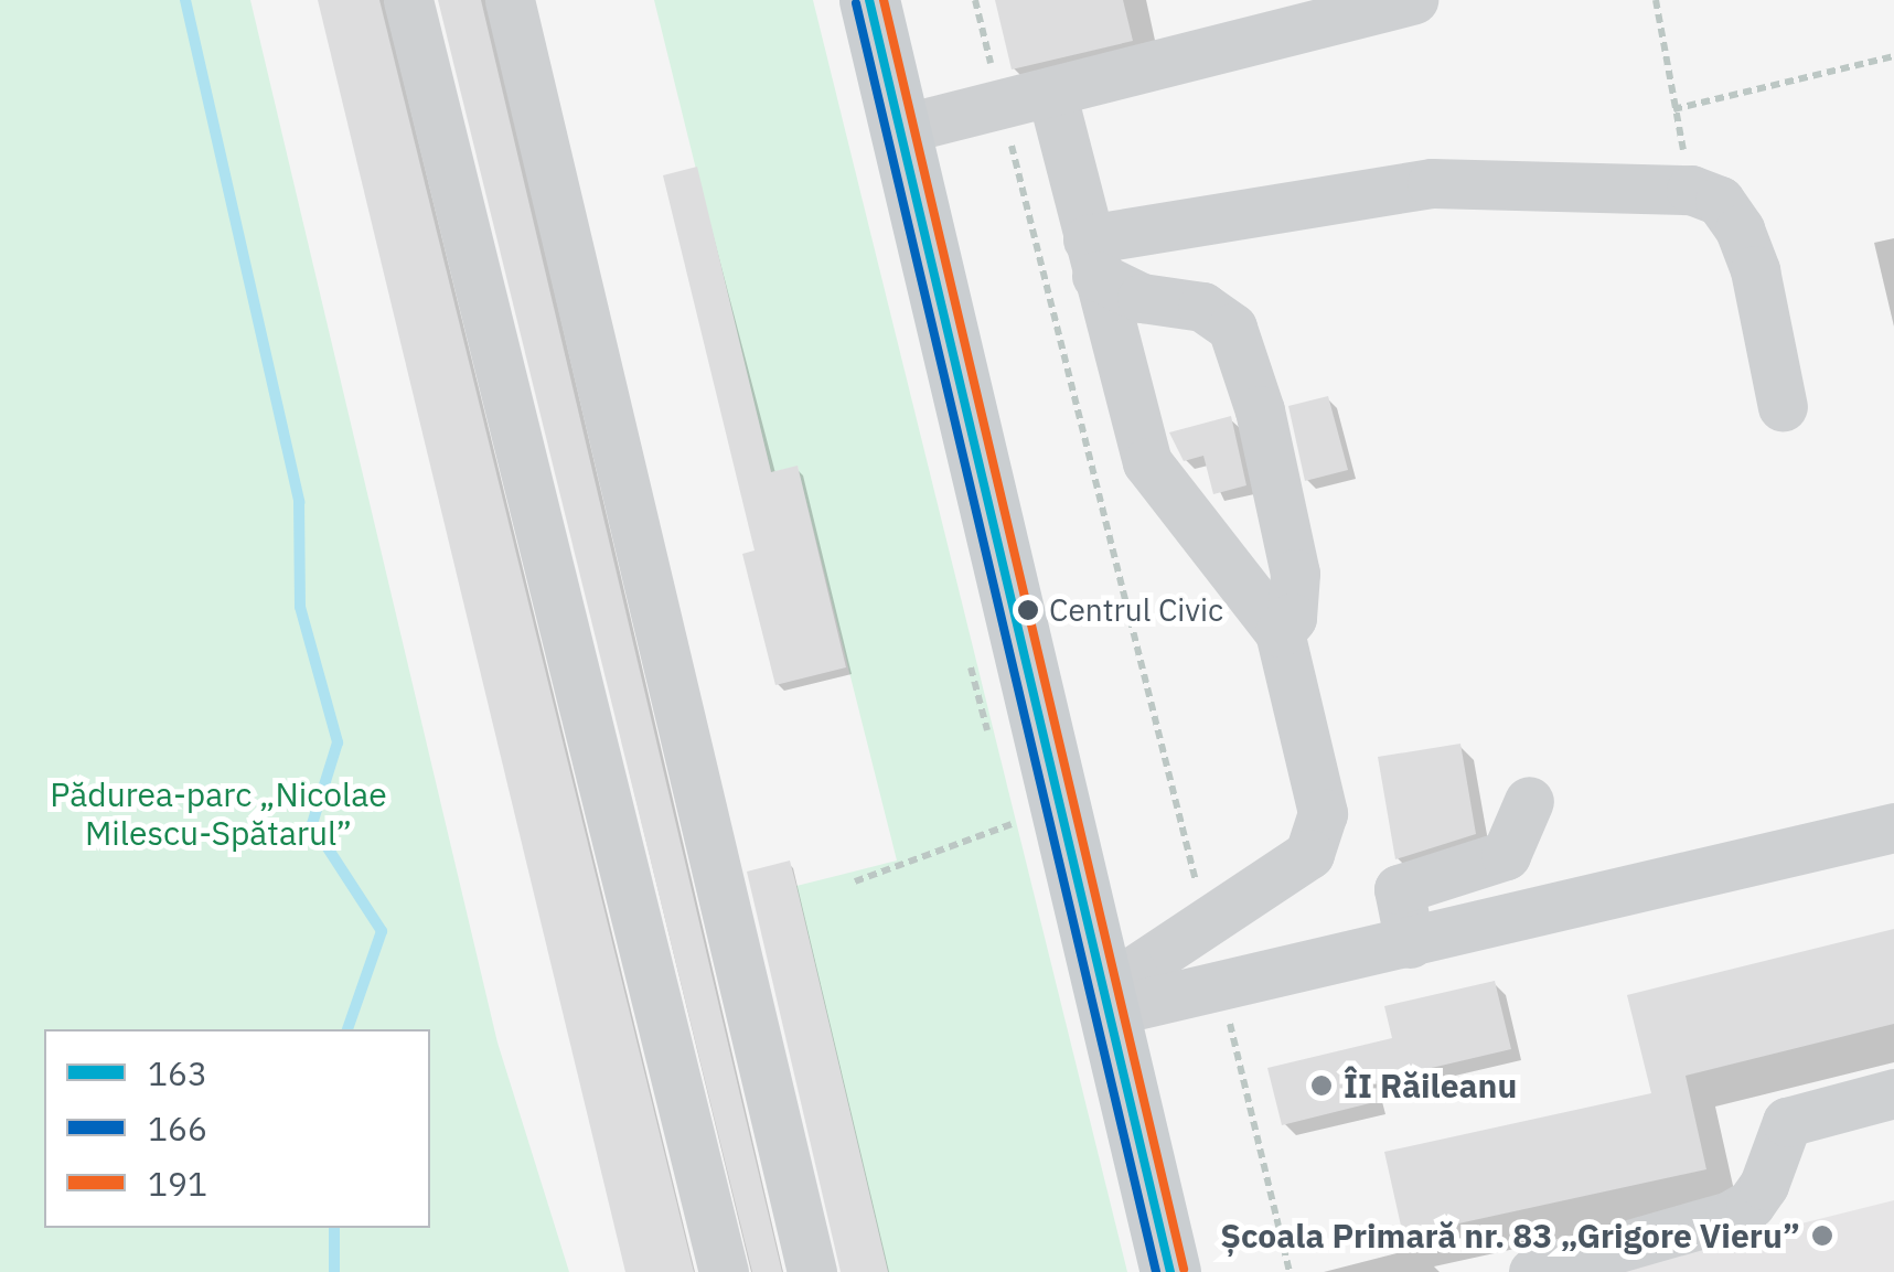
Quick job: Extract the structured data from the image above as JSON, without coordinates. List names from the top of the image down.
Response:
{
  "parks": ["Pădurea-parc „Nicolae Milescu-Spătarul”"],
  "places": ["Centrul Civic", "ÎI Răileanu", "Școala Primară nr. 83 „Grigore Vieru”"],
  "lines": ["transit line 163", "transit line 191", "transit line 166"],
  "legend": ["163", "166", "191"]
}
